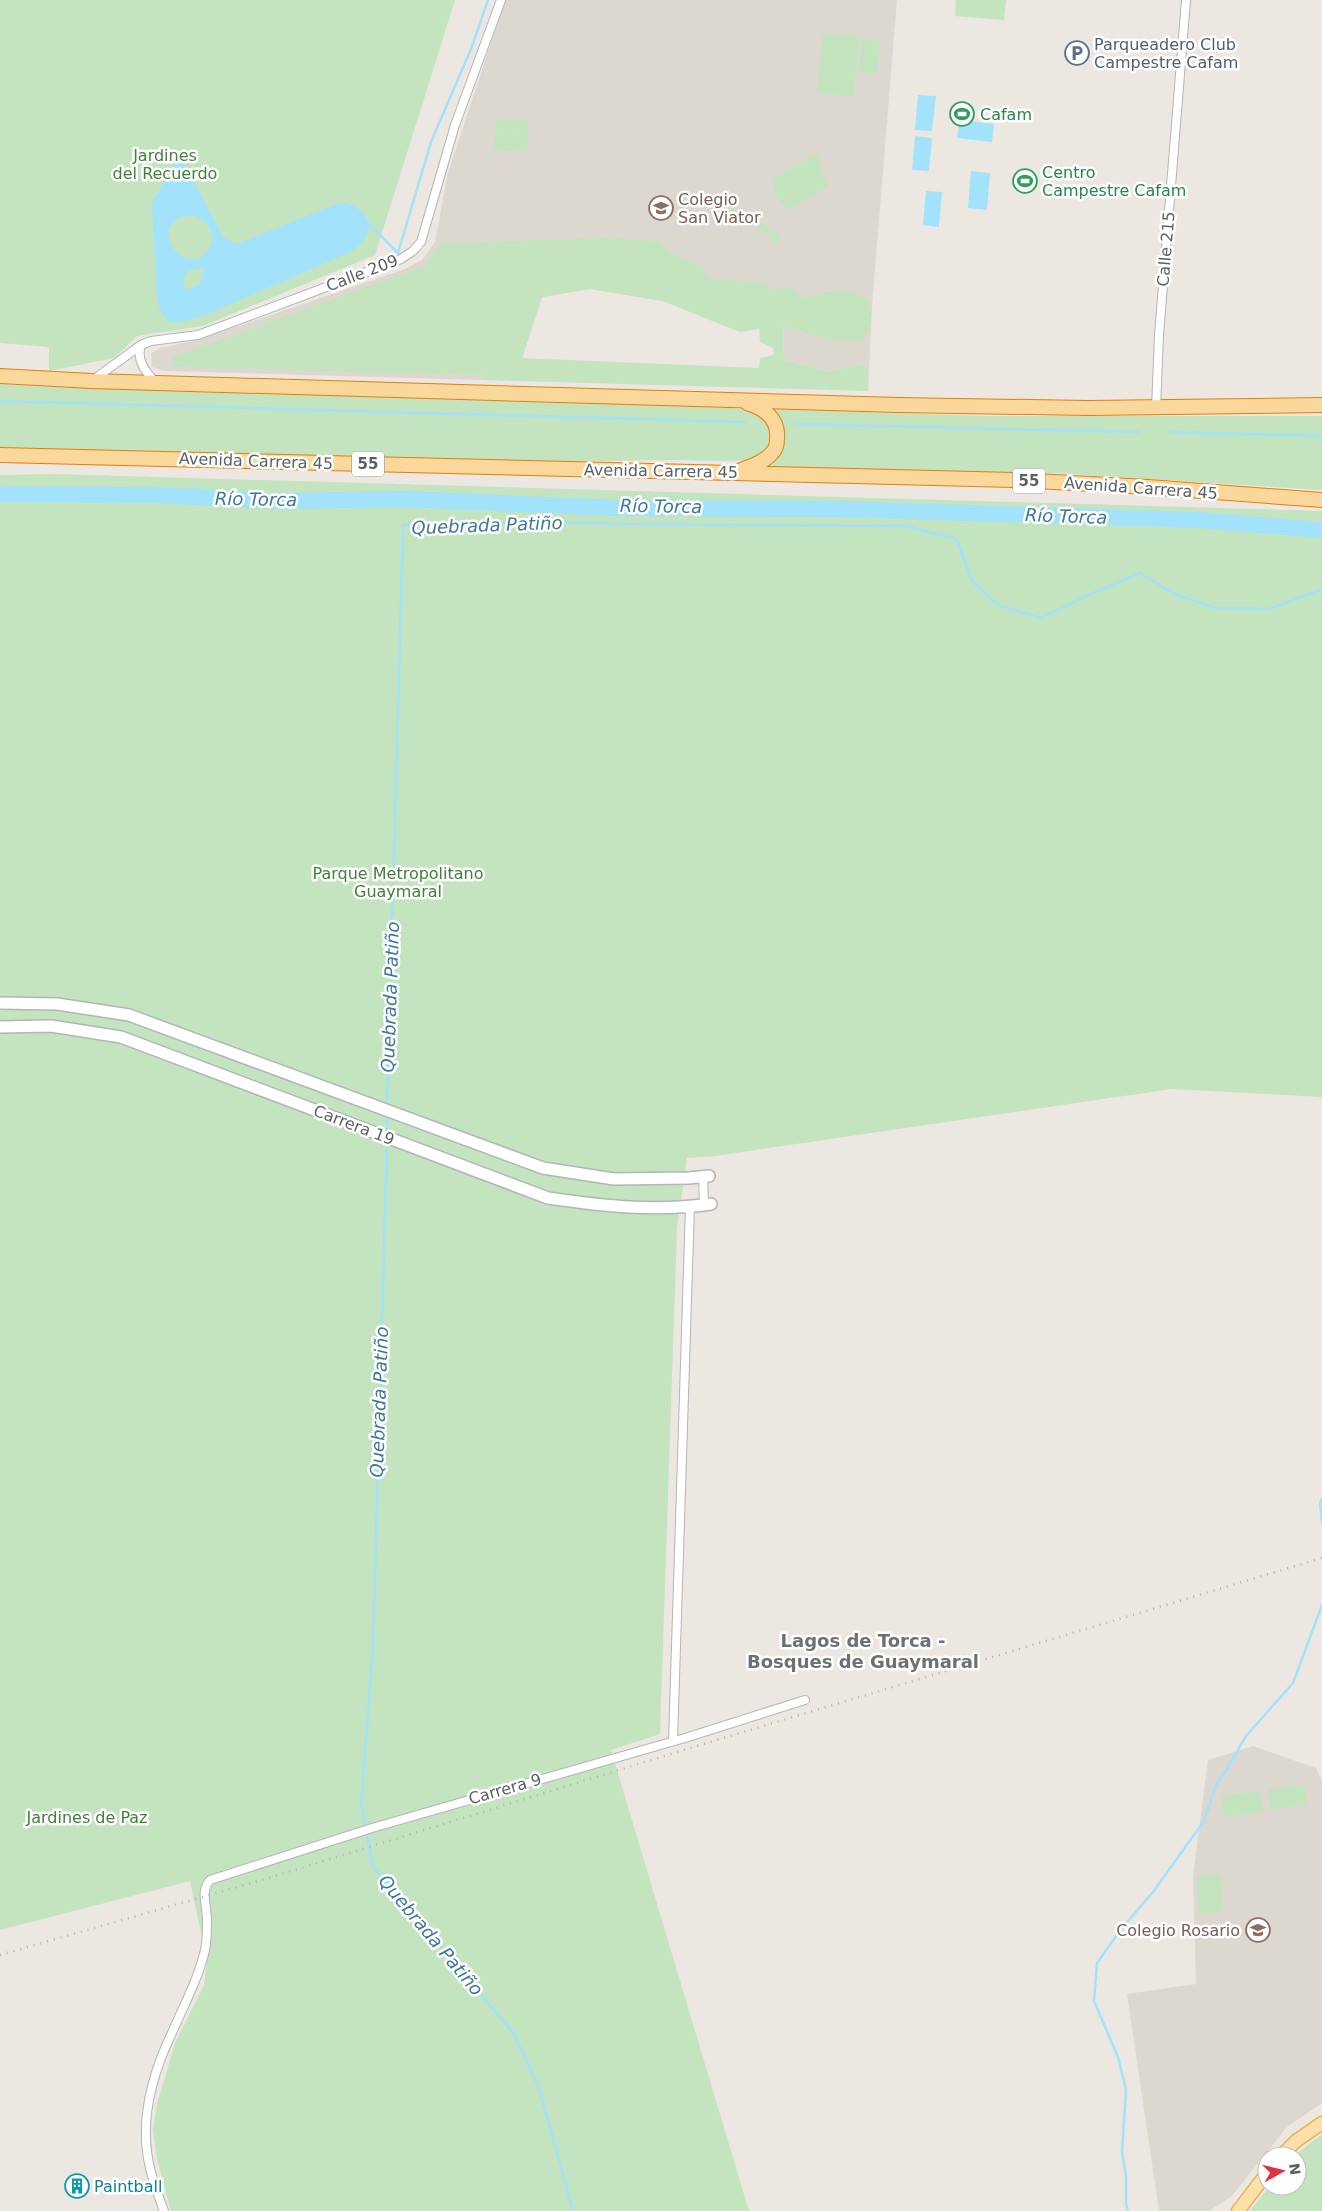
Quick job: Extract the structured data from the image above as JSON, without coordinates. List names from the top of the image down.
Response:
{
  "streets": {
    "highway": ["Avenida Carrera 45", "55"],
    "main road": ["Carrera 19"],
    "street": ["Calle 215", "Calle 209", "Carrera 9"]
  },
  "districts": ["Lagos de Torca - Bosques de Guaymaral"],
  "water": ["Río Torca", "Quebrada Patiño"],
  "parks": ["Jardines del Recuerdo", "Parque Metropolitano Guaymaral", "Jardines de Paz"],
  "places": {
    "parking": ["Parqueadero Club Campestre Cafam"],
    "sports": ["Cafam", "Centro Campestre Cafam"],
    "school or university": ["Colegio San Viator", "Colegio Rosario"],
    "building": ["Paintball"]
  },
  "north": "right"
}
